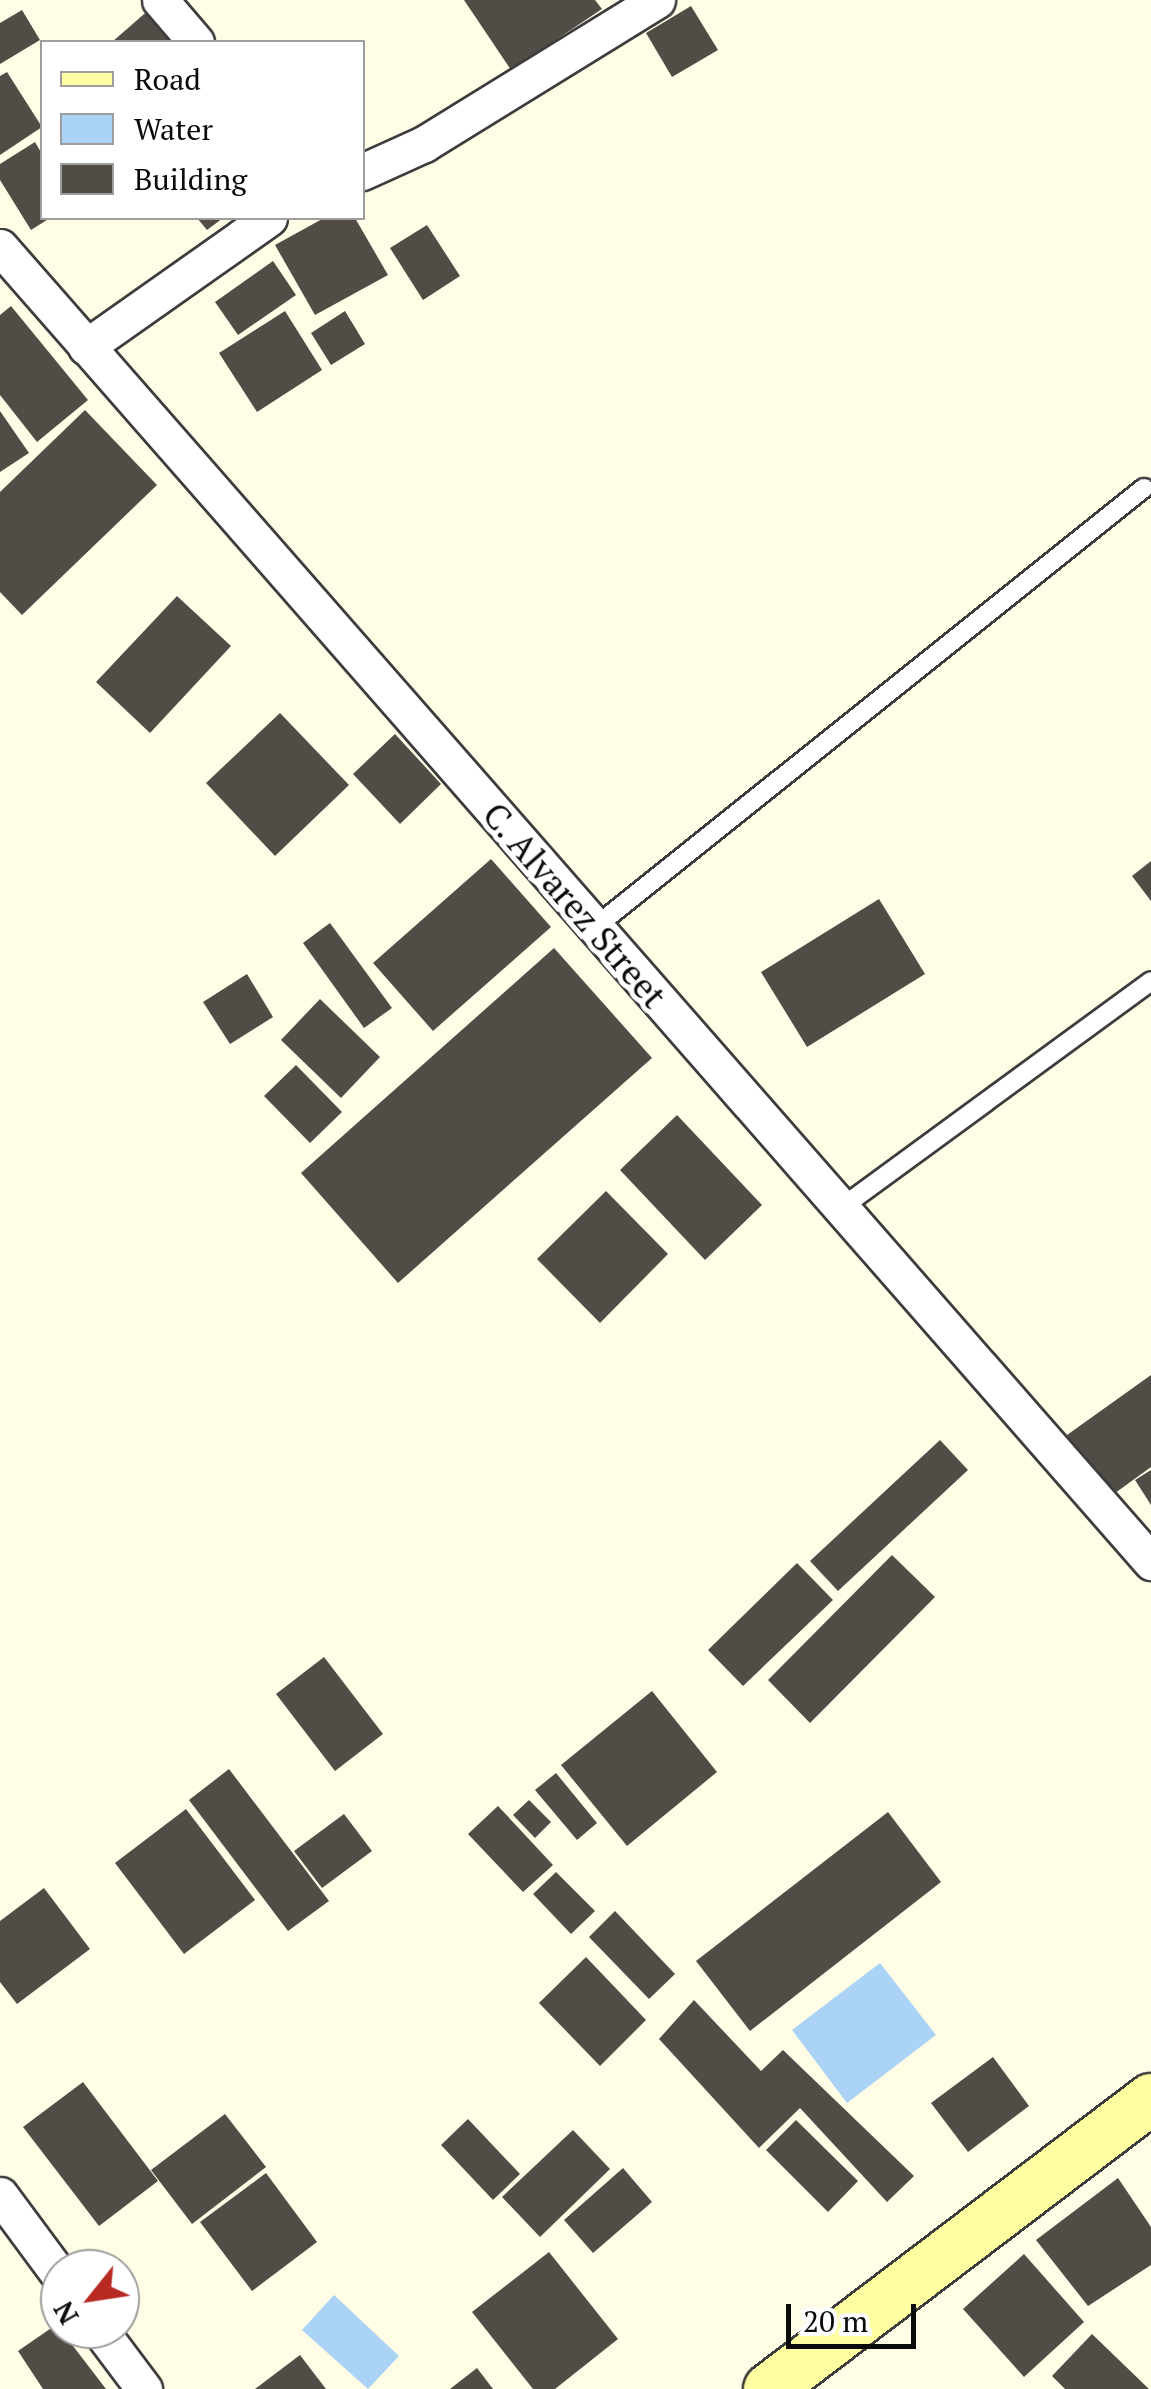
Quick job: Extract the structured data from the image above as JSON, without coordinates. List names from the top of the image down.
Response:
{
  "streets": {
    "street": ["C. Alvarez Street"]
  },
  "legend": ["Road", "Water", "Building"],
  "scale_bar": "20 m",
  "north": "bottom left"
}
